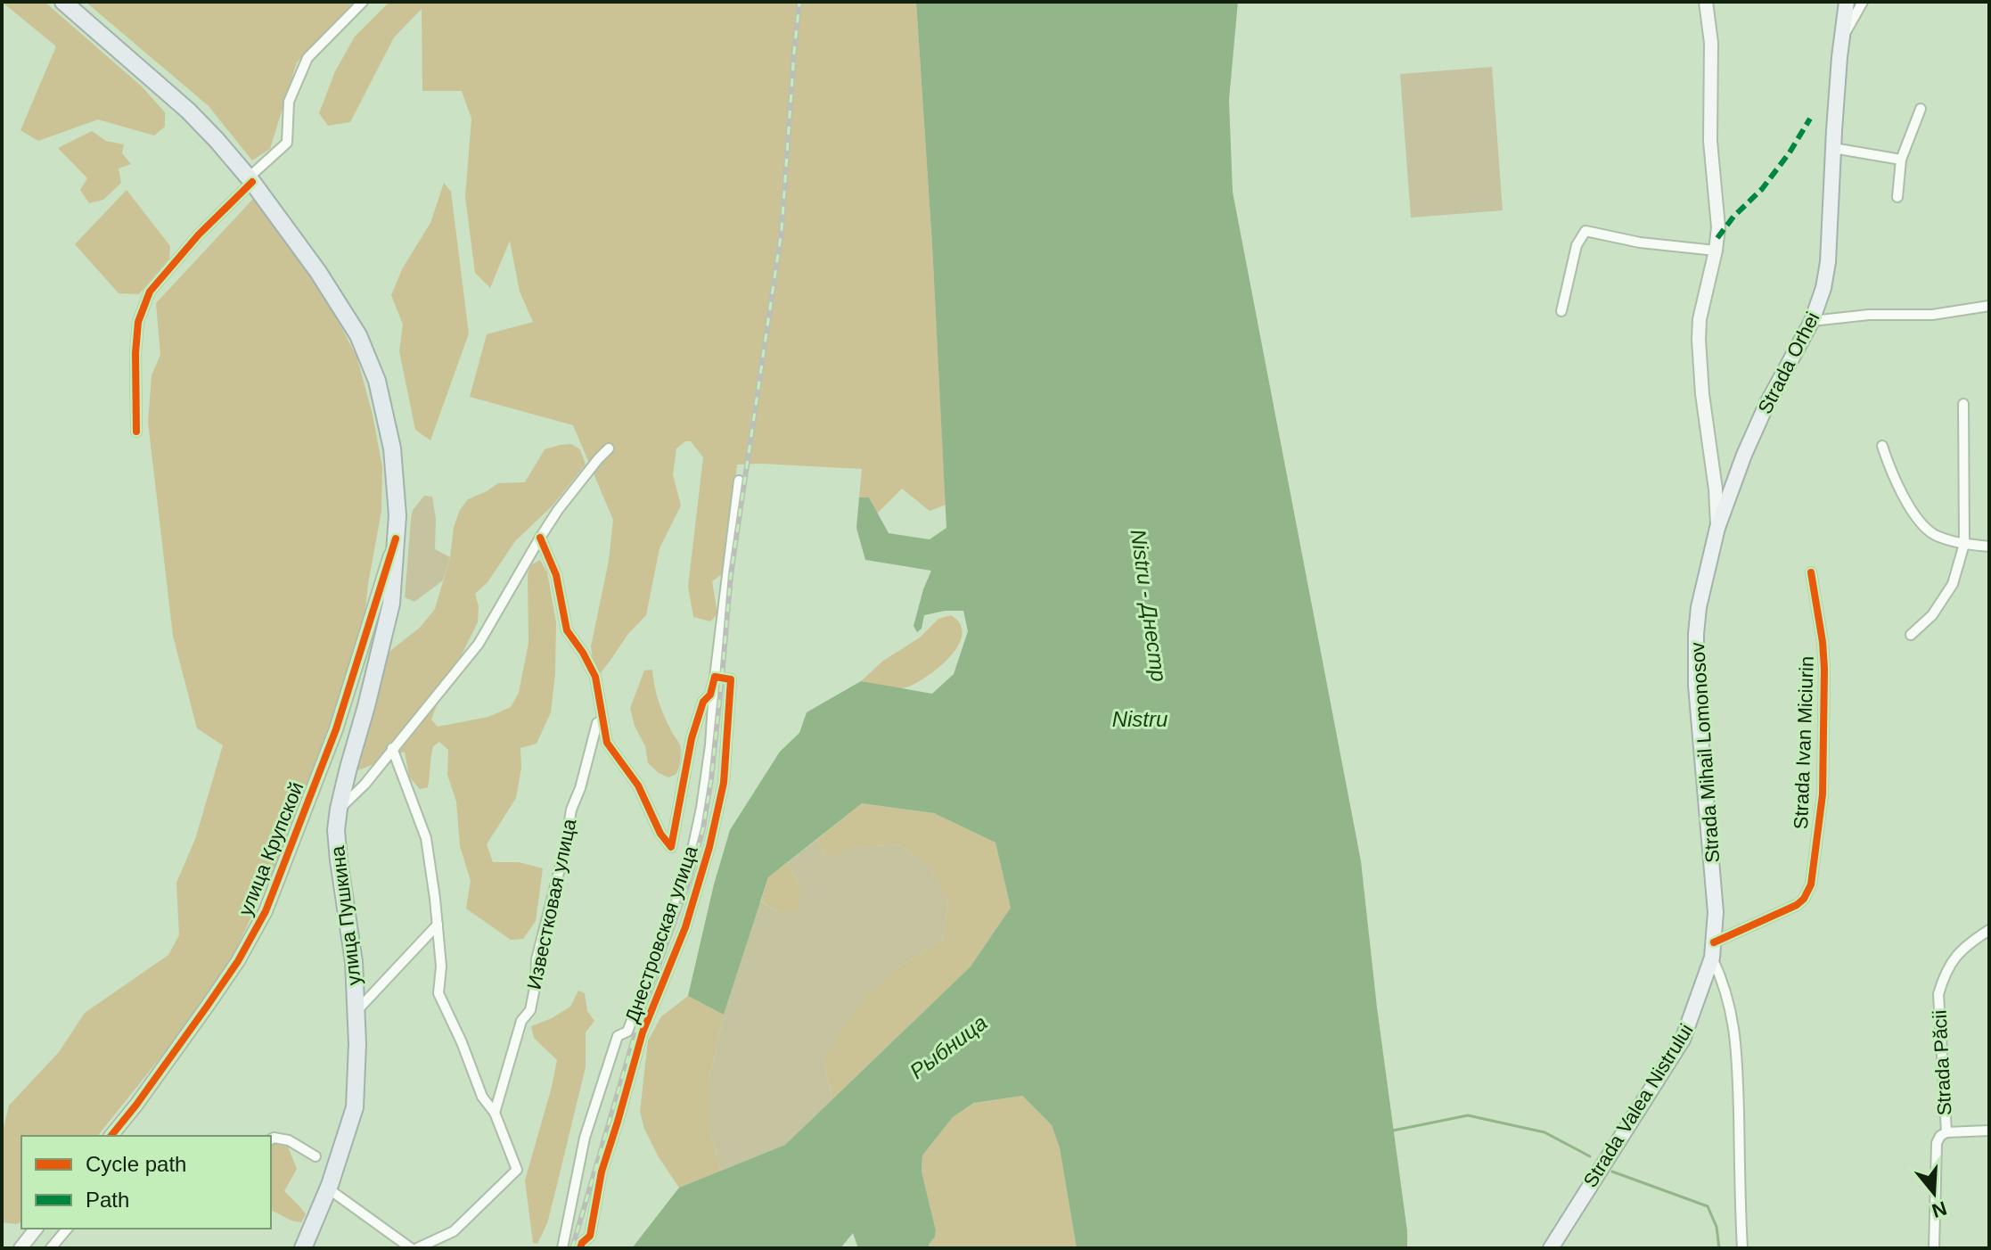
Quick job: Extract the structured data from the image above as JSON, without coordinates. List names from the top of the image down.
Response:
{
  "streets": {
    "highway": ["улица Пушкина"],
    "main road": ["Strada Orhei", "Strada Mihail Lomonosov", "Strada Valea Nistrului"],
    "street": [
      "Strada Ivan Miciurin",
      "улица Крупской",
      "Известковая улица",
      "Днестровская улица",
      "Strada Păcii"
    ]
  },
  "crossings": [
    ["Strada Orhei", "Strada Mihail Lomonosov"],
    ["Strada Ivan Miciurin", "Strada Mihail Lomonosov"],
    ["Strada Ivan Miciurin", "Strada Valea Nistrului"],
    ["Strada Mihail Lomonosov", "Strada Valea Nistrului"],
    ["улица Крупской", "улица Пушкина"]
  ],
  "water": ["Nistru - Днестр", "Nistru", "Рыбница"],
  "legend": ["Cycle path", "Path"],
  "north": "bottom"
}
